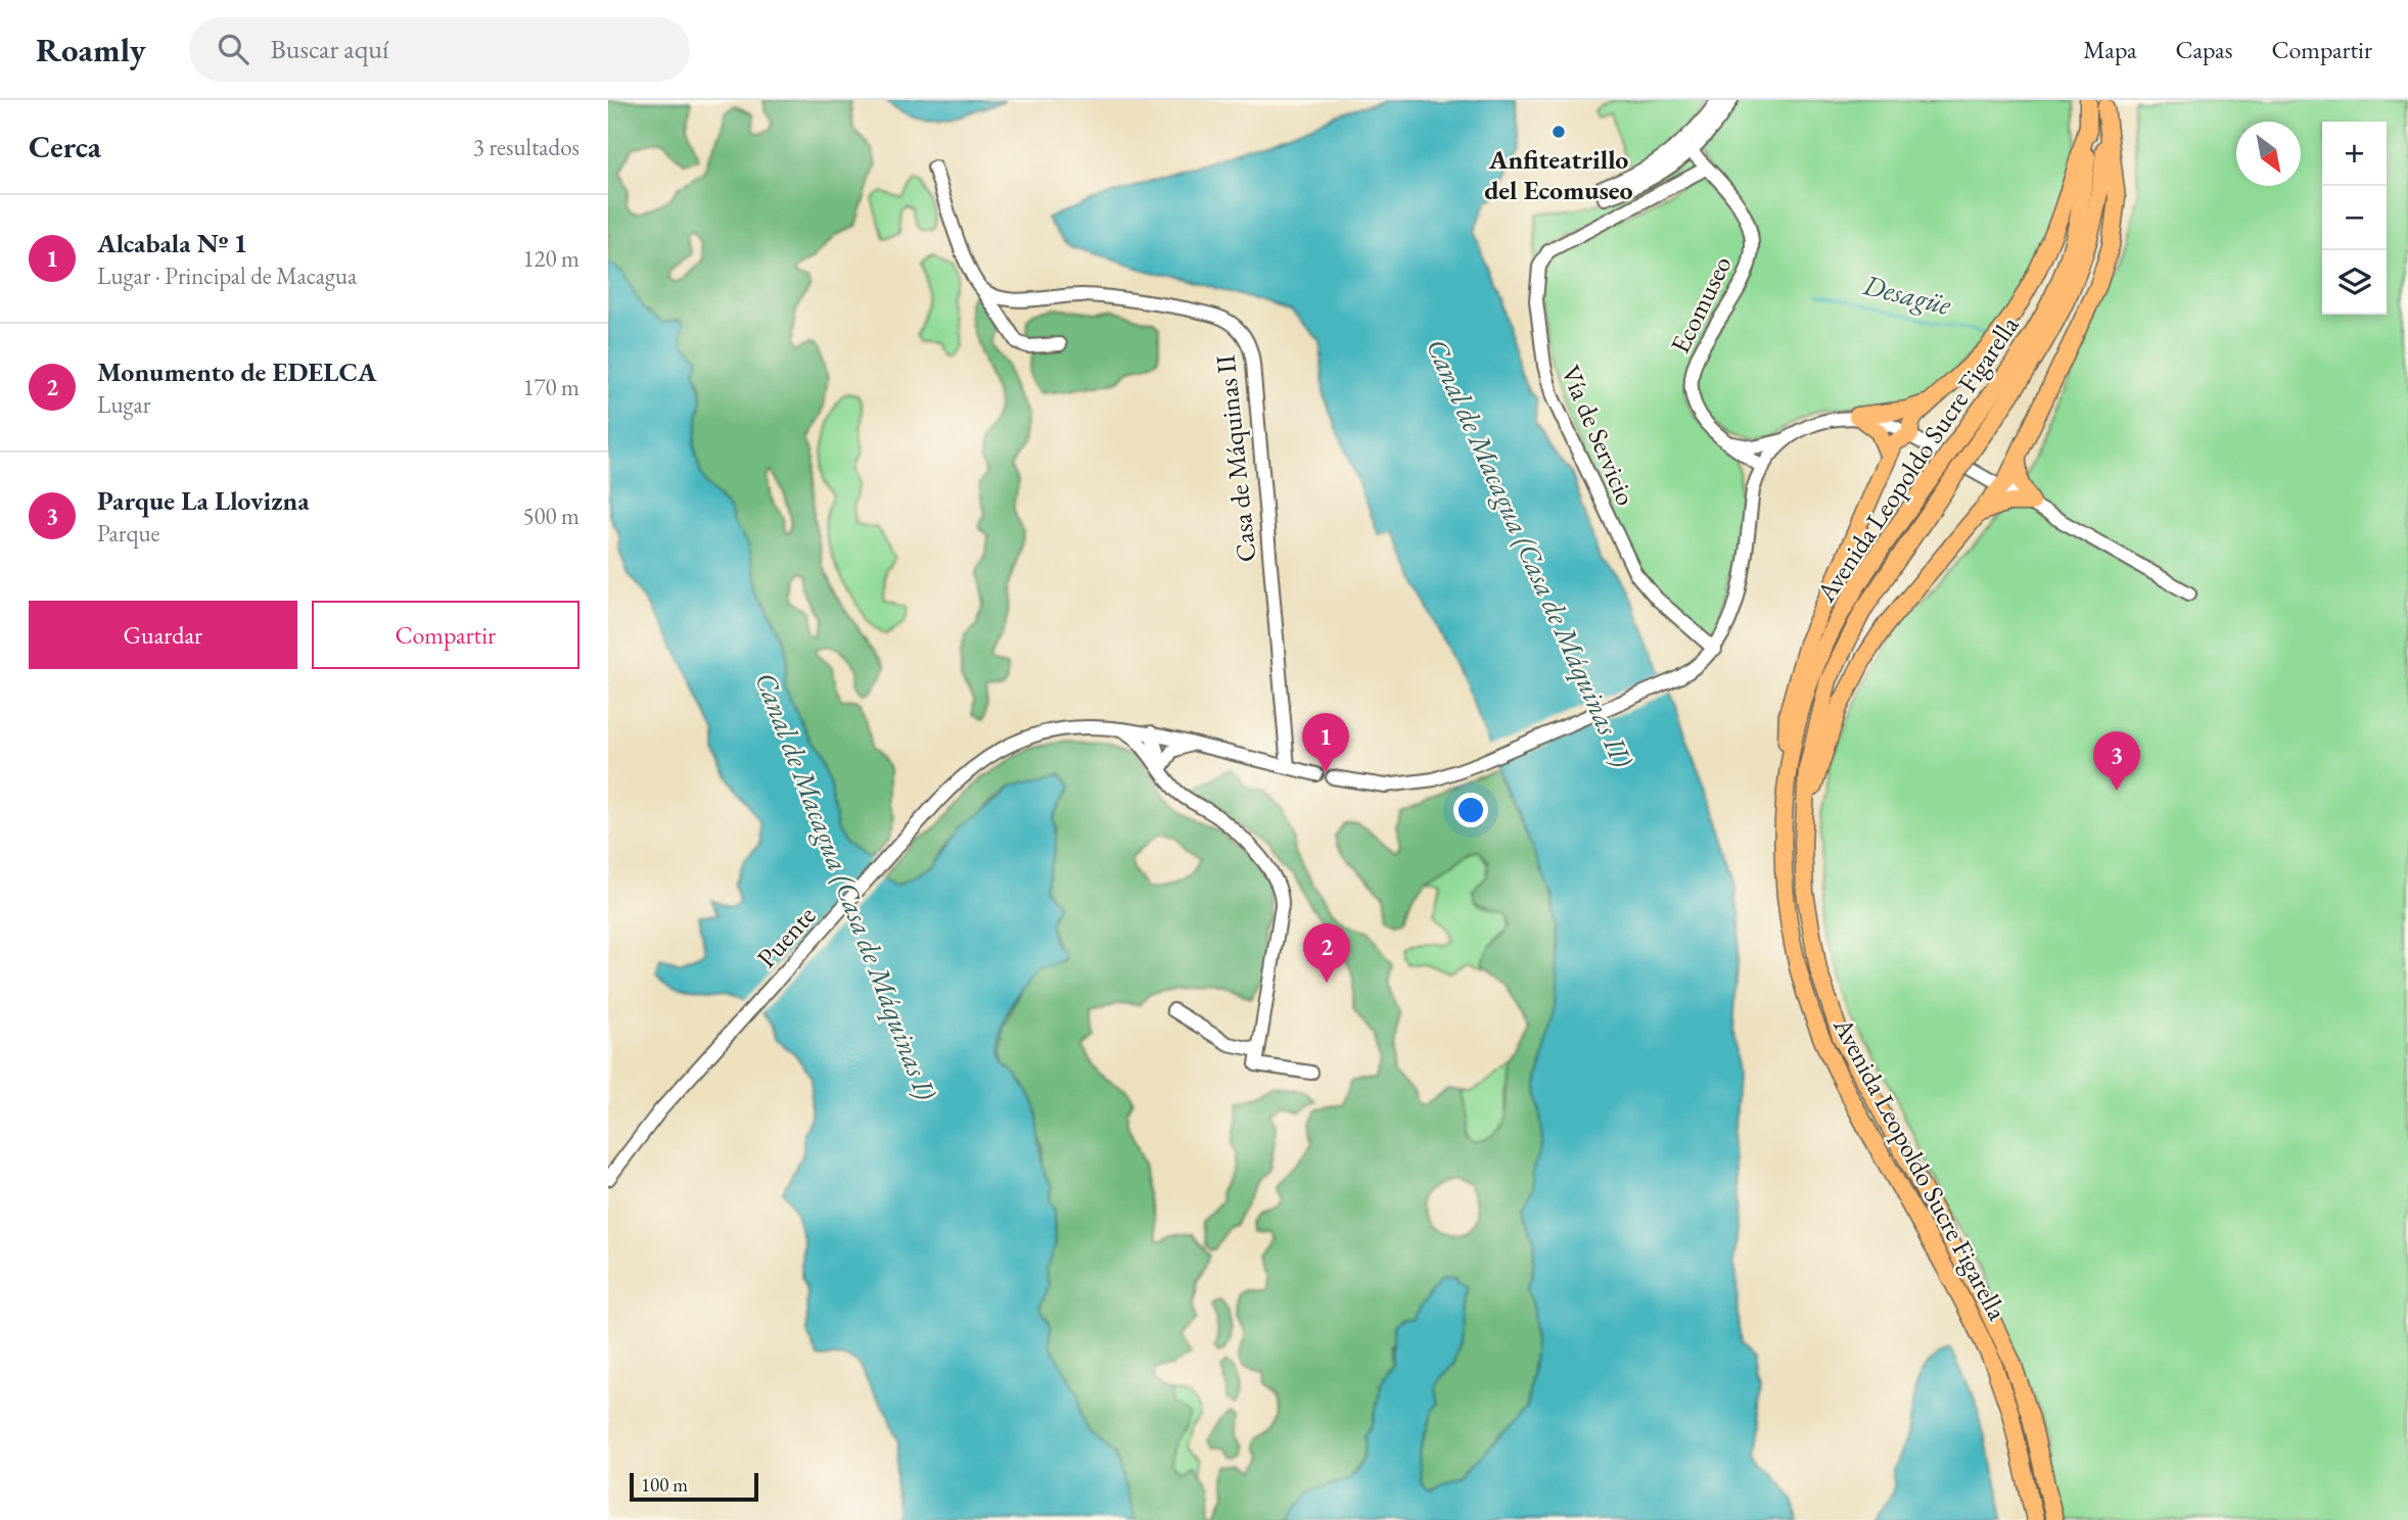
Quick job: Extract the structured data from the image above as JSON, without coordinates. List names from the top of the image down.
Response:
{
  "streets": {
    "main road": ["Avenida Leopoldo Sucre Figarella"],
    "street": [
      "Ecomuseo",
      "Vía de Servicio",
      "Casa de Máquinas II",
      "Puente"
    ]
  },
  "crossings": [
    ["Ecomuseo", "Vía de Servicio"],
    ["Casa de Máquinas II", "Puente"]
  ],
  "water": ["Desagüe", "Canal de Macagua (Casa de Máquinas II)", "Canal de Macagua (Casa de Máquinas I)"],
  "places": ["Anfiteatrillo del Ecomuseo"],
  "scale_bar": "100 m",
  "north": "bottom right",
  "page": {
    "header": "Roamly",
    "search": "Buscar aquí",
    "nav": ["Mapa", "Capas", "Compartir"],
    "heading": ["Cerca", "3 resultados"],
    "map_buttons": ["+", "−"],
    "list": [
      {
        "mark": "1",
        "name": "Alcabala Nº 1",
        "note": "Lugar · Principal de Macagua",
        "value": "120 m"
      },
      {
        "mark": "2",
        "name": "Monumento de EDELCA",
        "note": "Lugar",
        "value": "170 m"
      },
      {
        "mark": "3",
        "name": "Parque La Llovizna",
        "note": "Parque",
        "value": "500 m"
      }
    ],
    "buttons": ["Guardar", "Compartir"],
    "pins": ["1", "3", "2"],
    "scale": "100 m"
  }
}
